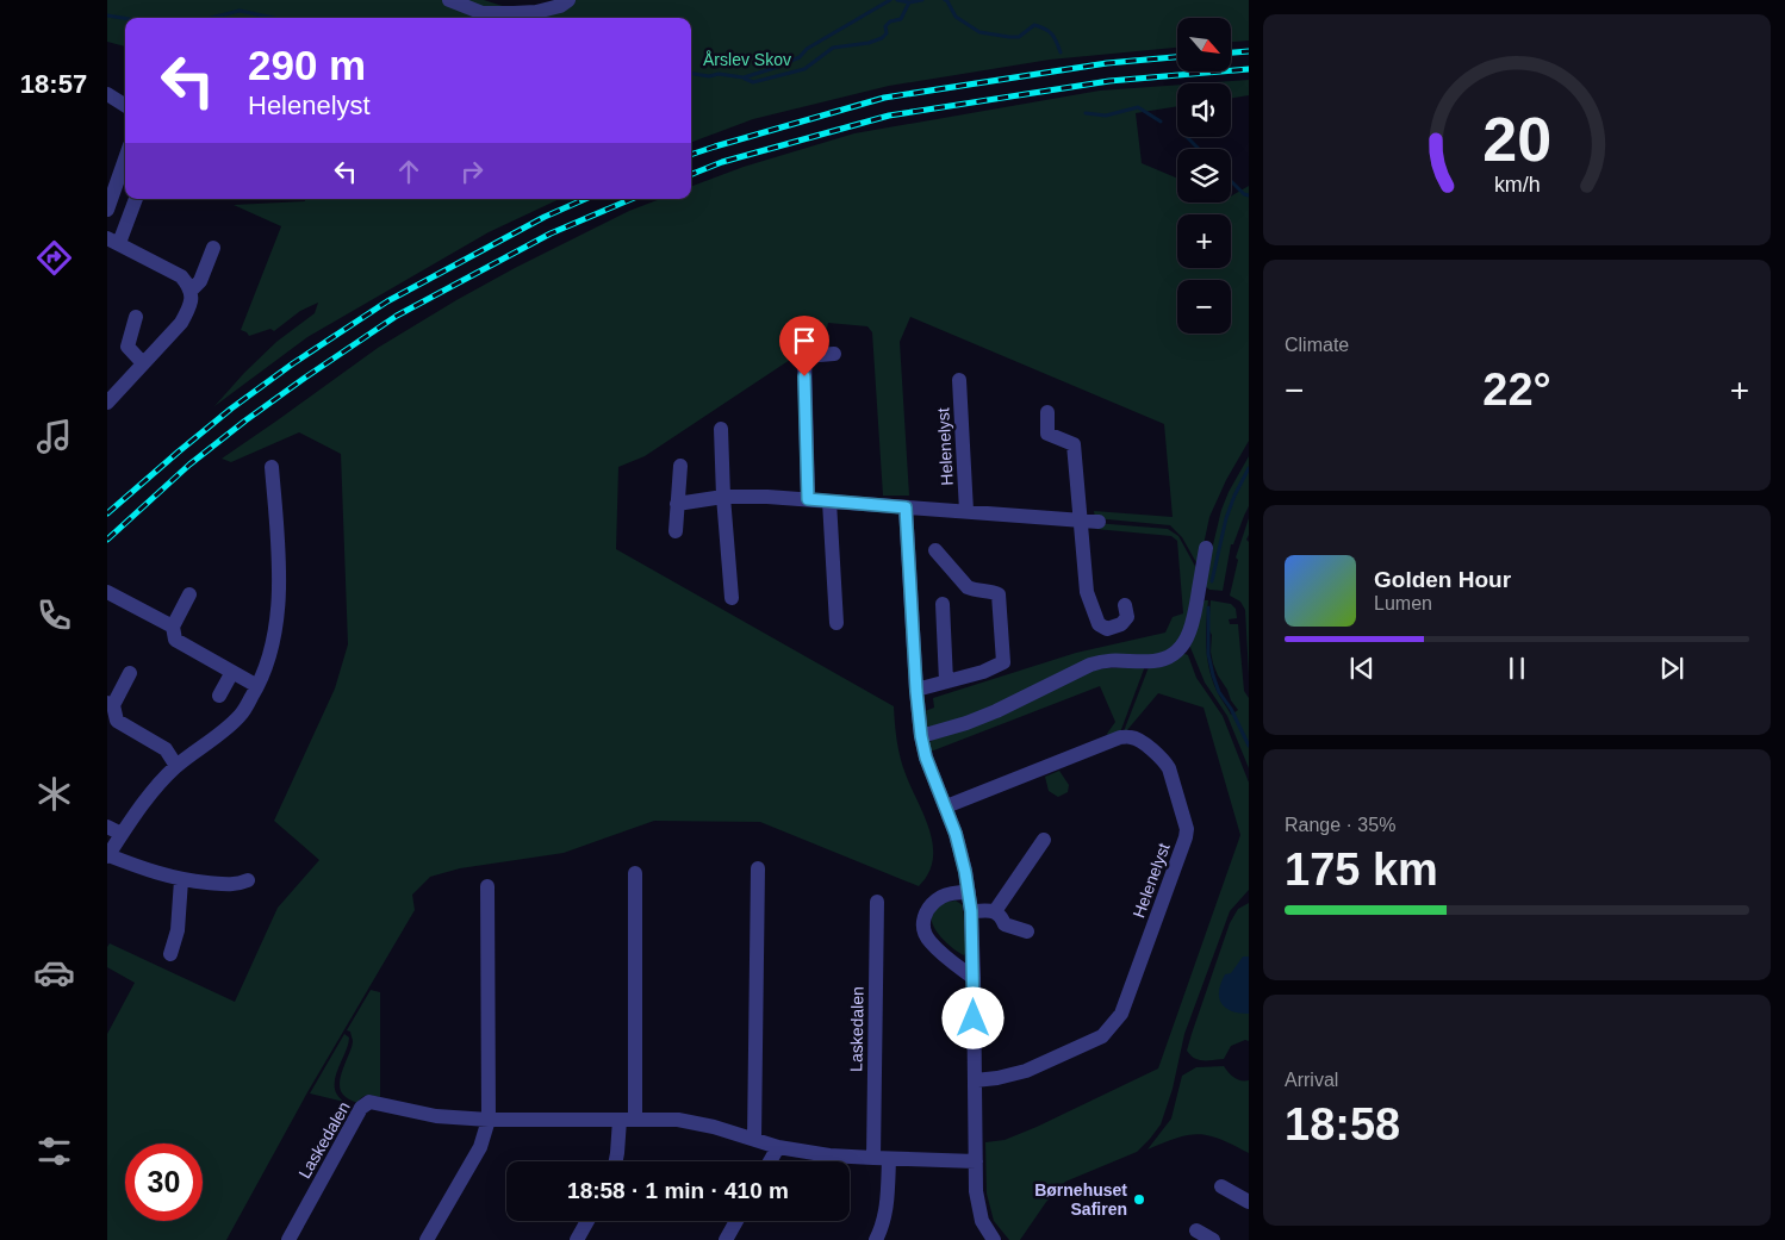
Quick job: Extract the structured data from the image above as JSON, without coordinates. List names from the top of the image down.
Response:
{
  "streets": {
    "street": ["Helenelyst", "Laskedalen"]
  },
  "parks": ["Årslev Skov"],
  "places": ["Børnehuset Safiren"],
  "north": "bottom right",
  "page": {
    "tabs": "18:57",
    "map_buttons": ["+", "−"],
    "turn": ["290 m", "Helenelyst"],
    "tile": [
      "Climate",
      ["Range · 35%", "175 km"],
      ["Arrival", "18:58"]
    ],
    "heat": ["−", "22°", "+"],
    "song": ["Golden Hour", "Lumen"],
    "limit": "30",
    "trip": "18:58 · 1 min · 410 m",
    "gauge": ["20", "km/h"]
  }
}
